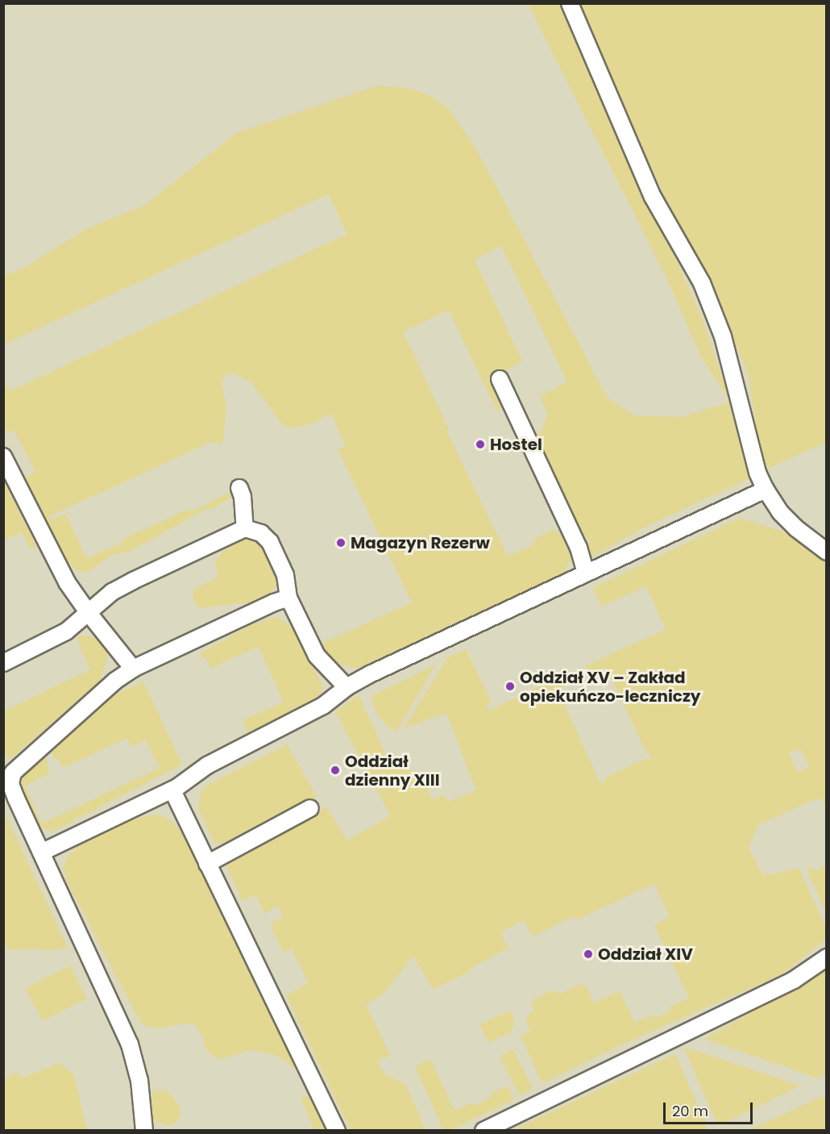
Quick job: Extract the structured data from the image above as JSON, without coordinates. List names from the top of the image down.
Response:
{
  "places": [
    "Hostel",
    "Magazyn Rezerw",
    "Oddział XV – Zakład opiekuńczo-leczniczy",
    "Oddział dzienny XIII",
    "Oddział XIV"
  ],
  "scale_bar": "20 m"
}
